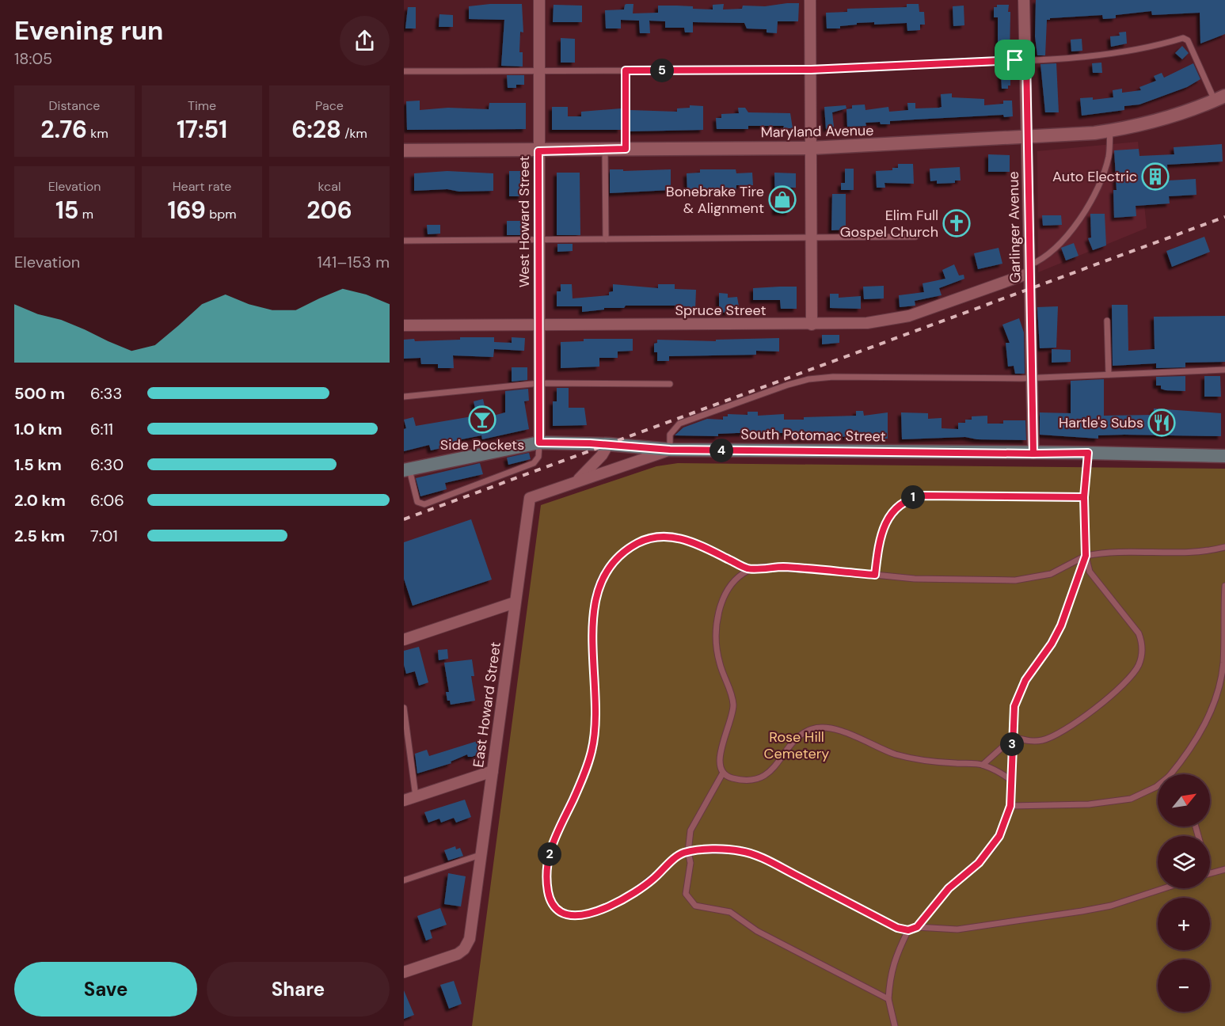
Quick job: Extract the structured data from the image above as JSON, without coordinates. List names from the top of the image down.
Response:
{
  "streets": {
    "main road": ["South Potomac Street"],
    "street": [
      "Maryland Avenue",
      "West Howard Street",
      "Garlinger Avenue",
      "Spruce Street",
      "East Howard Street"
    ]
  },
  "crossings": [
    ["Maryland Avenue", "West Howard Street"],
    ["Maryland Avenue", "Garlinger Avenue"],
    ["West Howard Street", "Spruce Street"],
    ["West Howard Street", "South Potomac Street"],
    ["Garlinger Avenue", "Spruce Street"],
    ["Garlinger Avenue", "South Potomac Street"],
    ["South Potomac Street", "East Howard Street"]
  ],
  "parks": ["Rose Hill Cemetery"],
  "places": {
    "building": ["Auto Electric"],
    "shop": ["Bonebrake Tire & Alignment"],
    "church": ["Elim Full Gospel Church"],
    "bar": ["Side Pockets"],
    "restaurant": ["Hartle's Subs"]
  },
  "north": "top right",
  "page": {
    "heading": ["Evening run", "18:05"],
    "pins": [
      "5",
      "4",
      "1",
      "3",
      "2"
    ],
    "stats": [
      ["Distance", "2.76 km"],
      ["Time", "17:51"],
      ["Pace", "6:28 /km"],
      ["Elevation", "15 m"],
      ["Heart rate", "169 bpm"],
      ["kcal", "206"]
    ],
    "chart": ["Elevation", "141–153 m"],
    "list": [
      {
        "name": "500 m",
        "note": "6:33"
      },
      {
        "name": "1.0 km",
        "note": "6:11"
      },
      {
        "name": "1.5 km",
        "note": "6:30"
      },
      {
        "name": "2.0 km",
        "note": "6:06"
      },
      {
        "name": "2.5 km",
        "note": "7:01"
      }
    ],
    "map_buttons": ["+", "−"],
    "buttons": ["Save", "Share"]
  }
}
